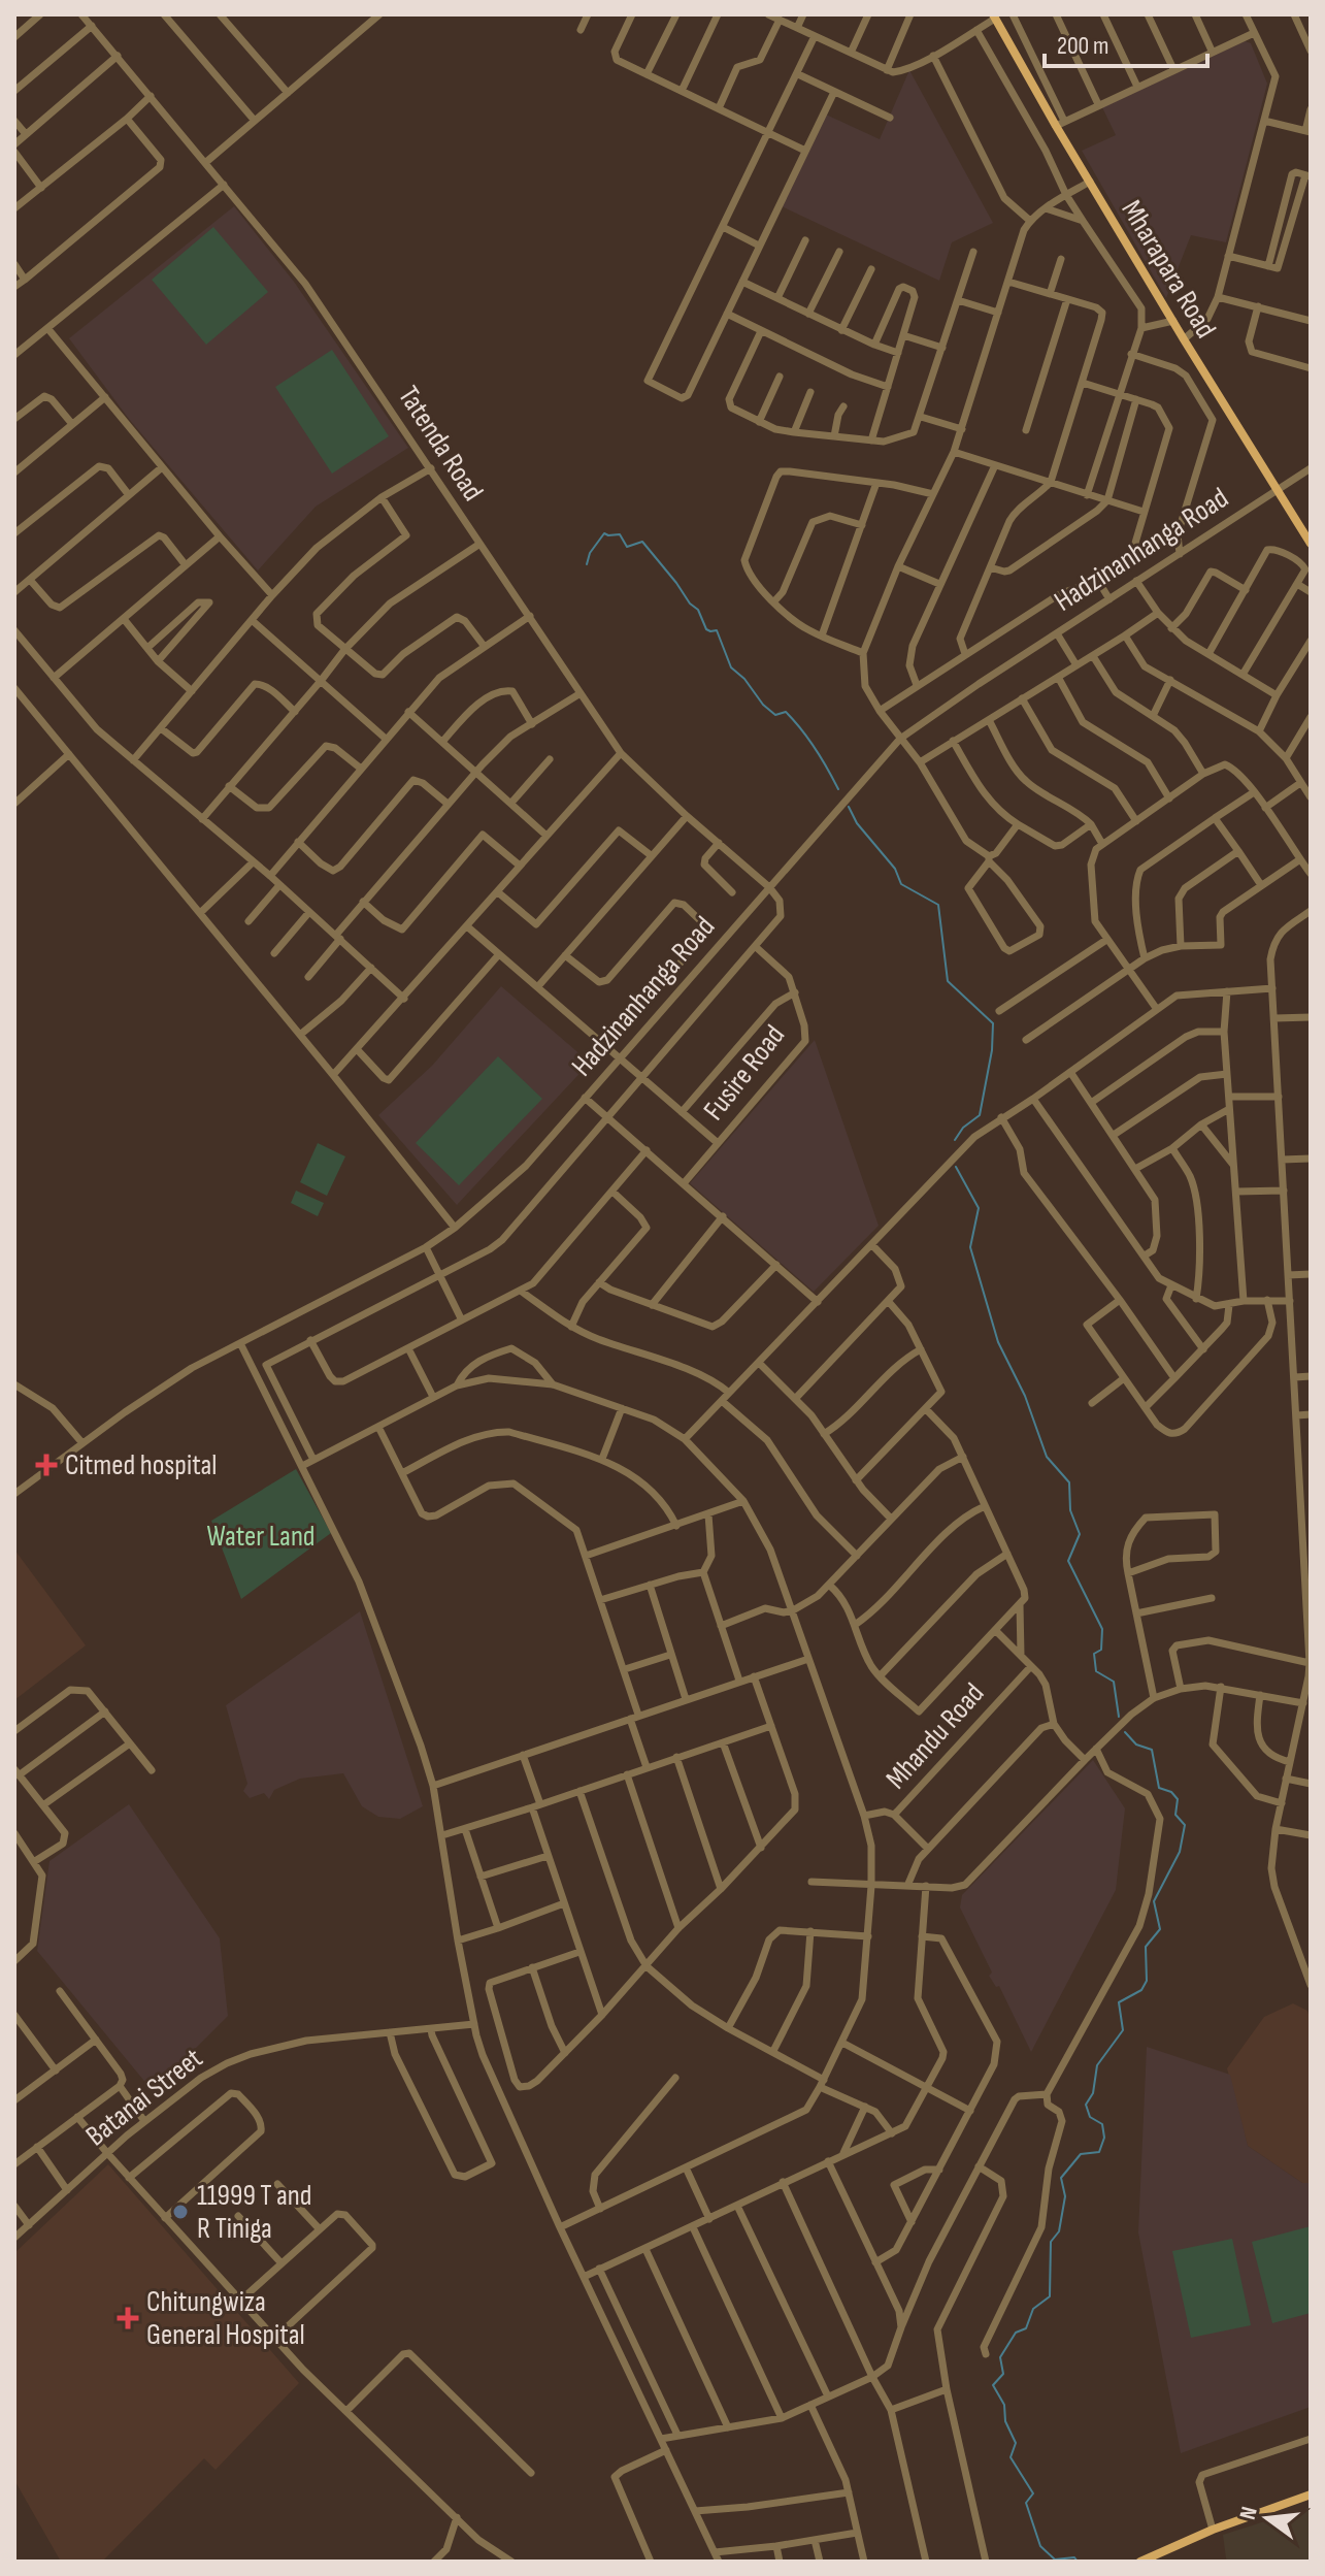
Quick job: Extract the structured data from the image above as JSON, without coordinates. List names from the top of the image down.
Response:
{
  "streets": {
    "main road": ["Mharapara Road"],
    "street": [
      "Tatenda Road",
      "Hadzinanhanga Road",
      "Fusire Road",
      "Mhandu Road",
      "Batanai Street"
    ]
  },
  "crossings": [
    ["Mharapara Road", "Hadzinanhanga Road"],
    ["Tatenda Road", "Hadzinanhanga Road"]
  ],
  "parks": ["Water Land"],
  "places": {
    "health": ["Citmed hospital", "Chitungwiza General Hospital"],
    "other": ["11999 T and R Tiniga"]
  },
  "scale_bar": "200 m",
  "north": "left"
}
